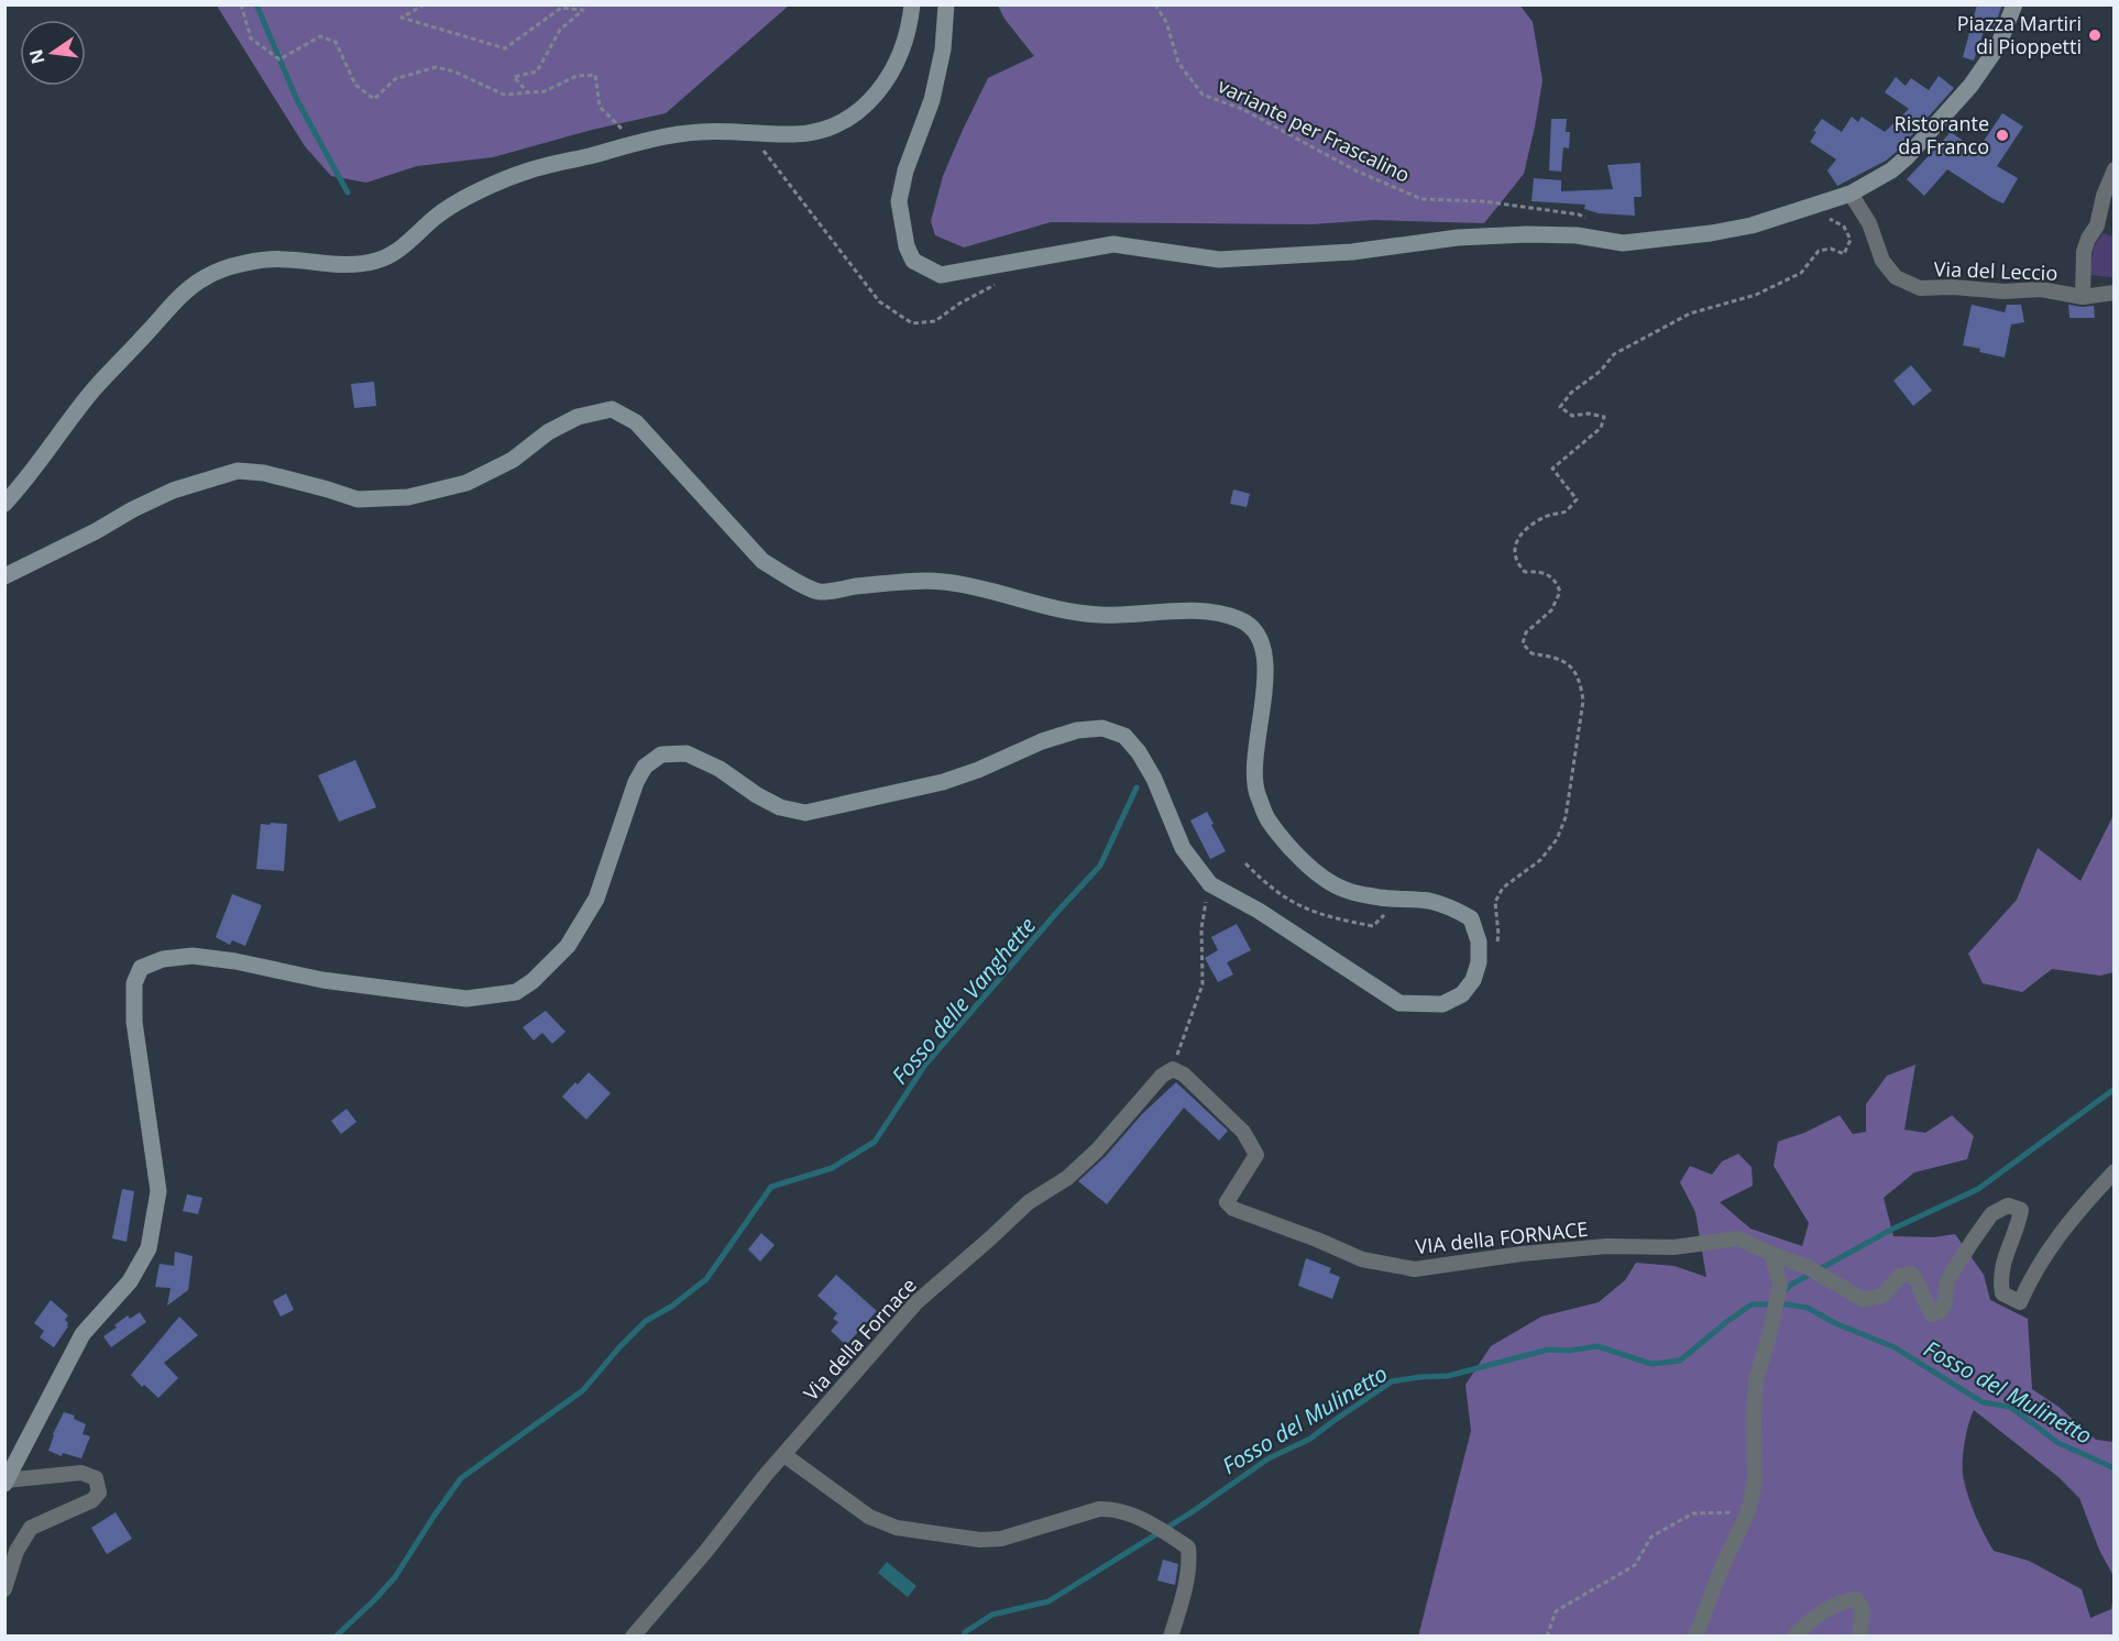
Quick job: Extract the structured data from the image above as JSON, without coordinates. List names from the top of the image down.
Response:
{
  "streets": {
    "street": ["Via del Leccio", "VIA della FORNACE", "Via della Fornace"],
    "path": ["variante per Frascalino"]
  },
  "crossings": [
    ["VIA della FORNACE", "Via della Fornace"]
  ],
  "water": ["Fosso delle Vanghette", "Fosso del Mulinetto"],
  "places": ["Piazza Martiri di Pioppetti", "Ristorante da Franco"],
  "north": "left"
}
